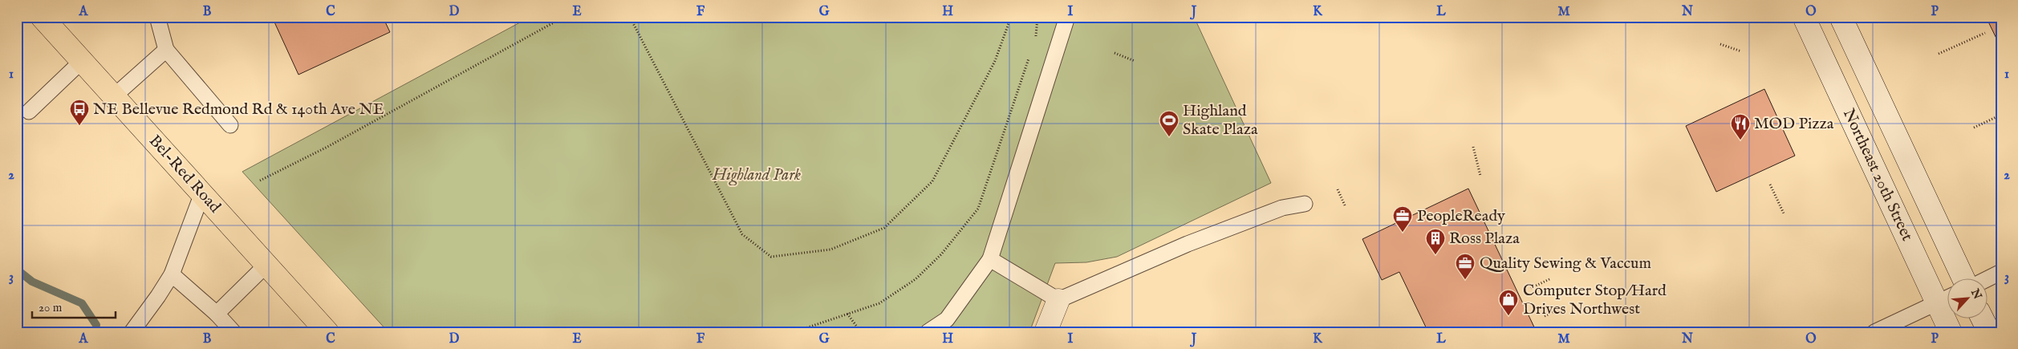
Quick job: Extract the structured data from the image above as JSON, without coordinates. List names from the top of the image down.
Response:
{
  "streets": {
    "main road": ["Bel-Red Road", "Northeast 20th Street"]
  },
  "parks": ["Highland Park"],
  "places": {
    "bus stop": ["NE Bellevue Redmond Rd & 140th Ave NE"],
    "sports": ["Highland Skate Plaza"],
    "restaurant": ["MOD Pizza"],
    "office": ["PeopleReady", "Quality Sewing & Vaccum"],
    "building": ["Ross Plaza"],
    "shop": ["Computer Stop/Hard Drives Northwest"]
  },
  "scale_bar": "20 m",
  "north": "top right",
  "grid": {
    "columns": [
      "A",
      "B",
      "C",
      "D",
      "E",
      "F",
      "G",
      "H",
      "I",
      "J",
      "K",
      "L",
      "M",
      "N",
      "O",
      "P"
    ],
    "rows": ["1", "2", "3"]
  }
}
